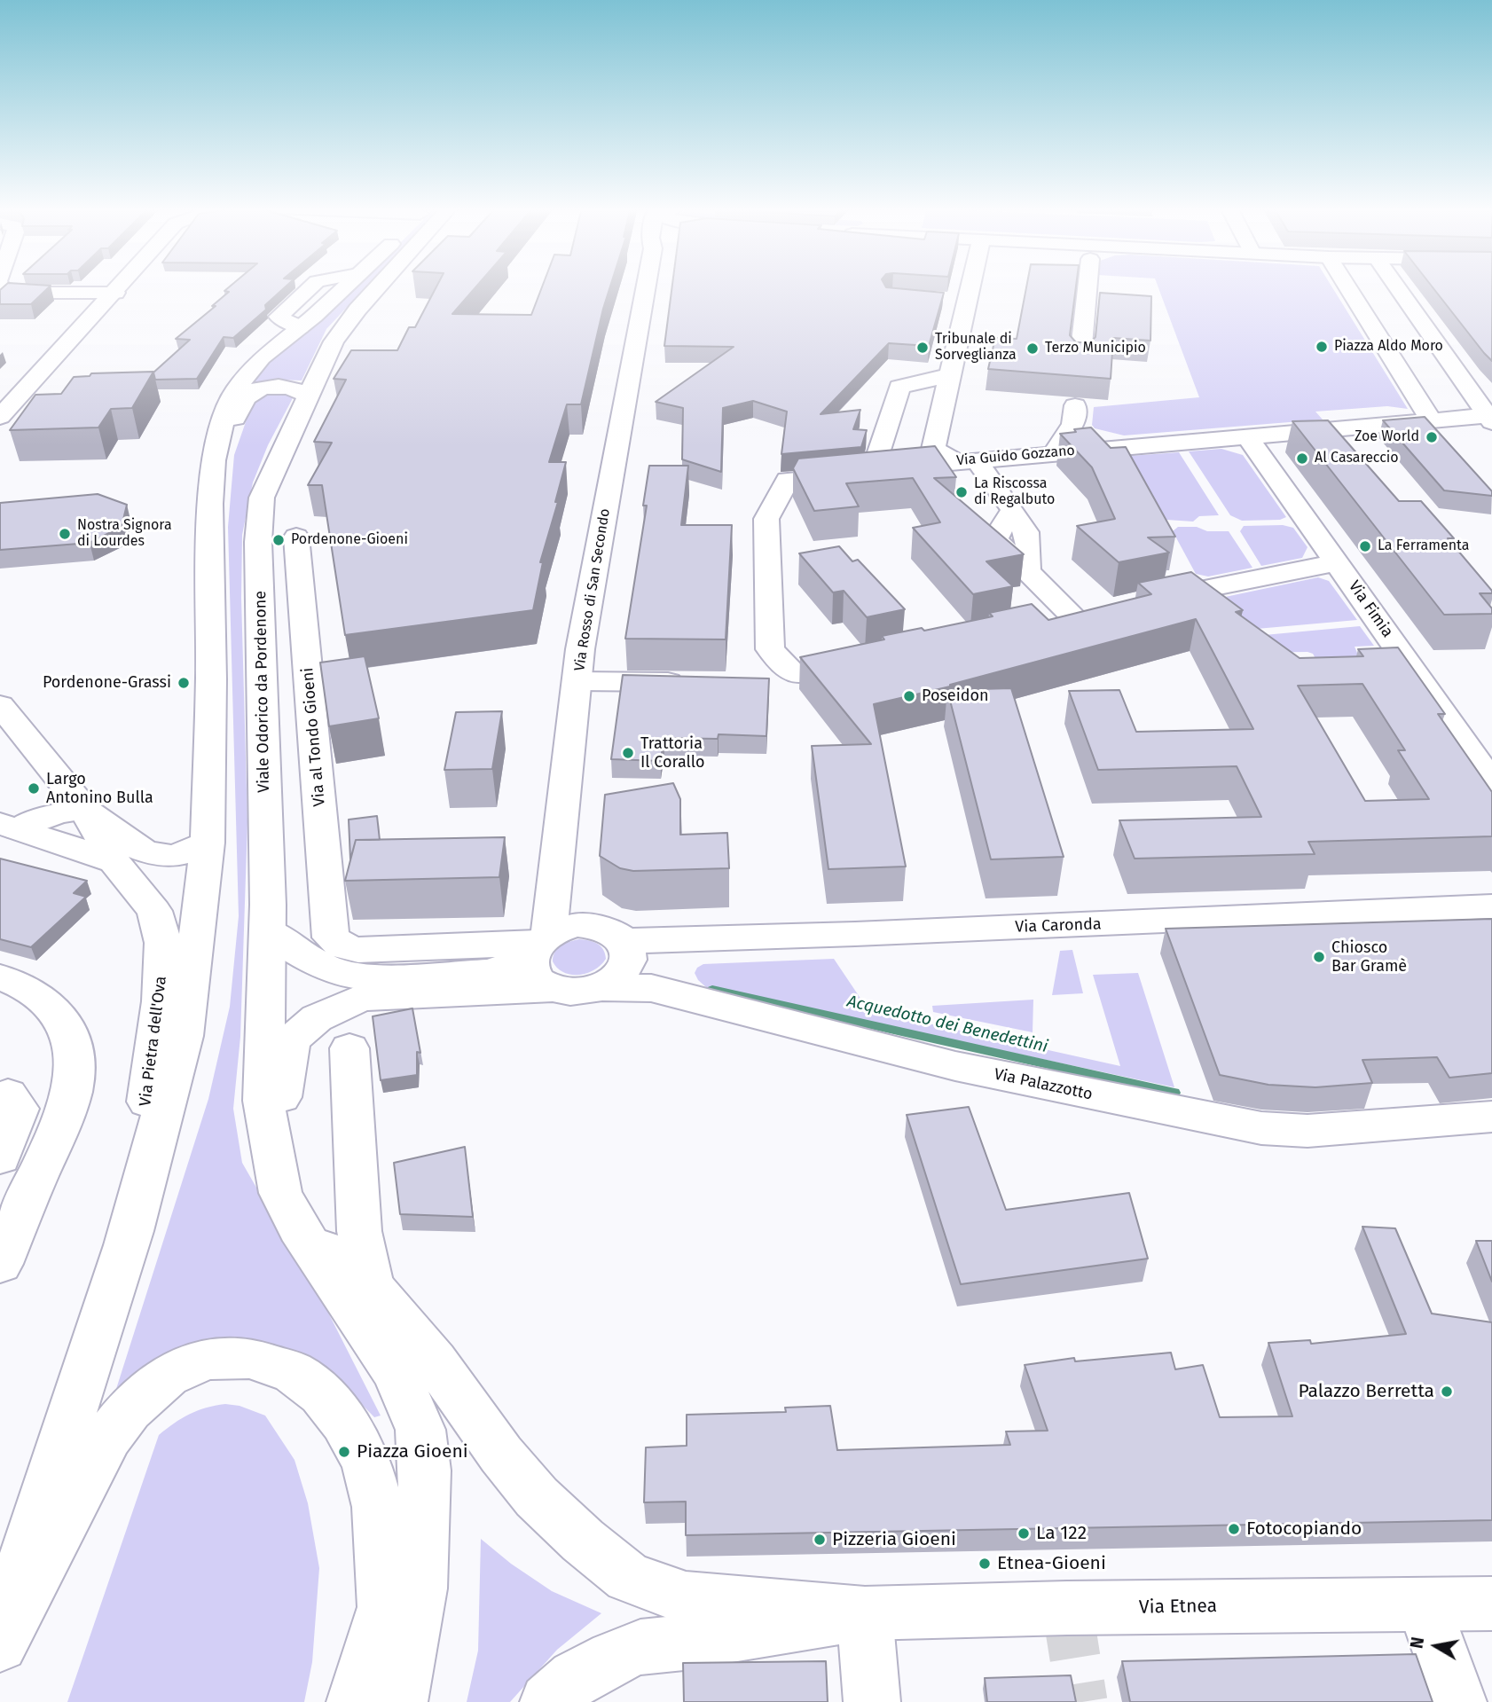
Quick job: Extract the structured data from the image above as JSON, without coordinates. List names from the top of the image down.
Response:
{
  "streets": {
    "main road": [
      "Via Guido Gozzano",
      "Via Rosso di San Secondo",
      "Via Fimia",
      "Viale Odorico da Pordenone",
      "Via al Tondo Gioeni",
      "Via Caronda",
      "Via Pietra dell'Ova",
      "Via Palazzotto",
      "Via Etnea"
    ]
  },
  "crossings": [
    ["Via Guido Gozzano", "Via Fimia"],
    ["Via Rosso di San Secondo", "Via al Tondo Gioeni"],
    ["Via Rosso di San Secondo", "Via Caronda"],
    ["Via Rosso di San Secondo", "Via Palazzotto"],
    ["Via al Tondo Gioeni", "Via Caronda"],
    ["Via al Tondo Gioeni", "Via Palazzotto"],
    ["Via Caronda", "Via Palazzotto"]
  ],
  "water": ["Acquedotto dei Benedettini"],
  "places": [
    "Piazza Aldo Moro",
    "Tribunale di Sorveglianza",
    "Terzo Municipio",
    "Zoe World",
    "Al Casareccio",
    "La Riscossa di Regalbuto",
    "Nostra Signora di Lourdes",
    "Pordenone-Gioeni",
    "La Ferramenta",
    "Pordenone-Grassi",
    "Poseidon",
    "Trattoria Il Corallo",
    "Largo Antonino Bulla",
    "Chiosco Bar Gramè",
    "Palazzo Berretta",
    "Piazza Gioeni",
    "Fotocopiando",
    "La 122",
    "Pizzeria Gioeni",
    "Etnea-Gioeni"
  ],
  "north": "left"
}
